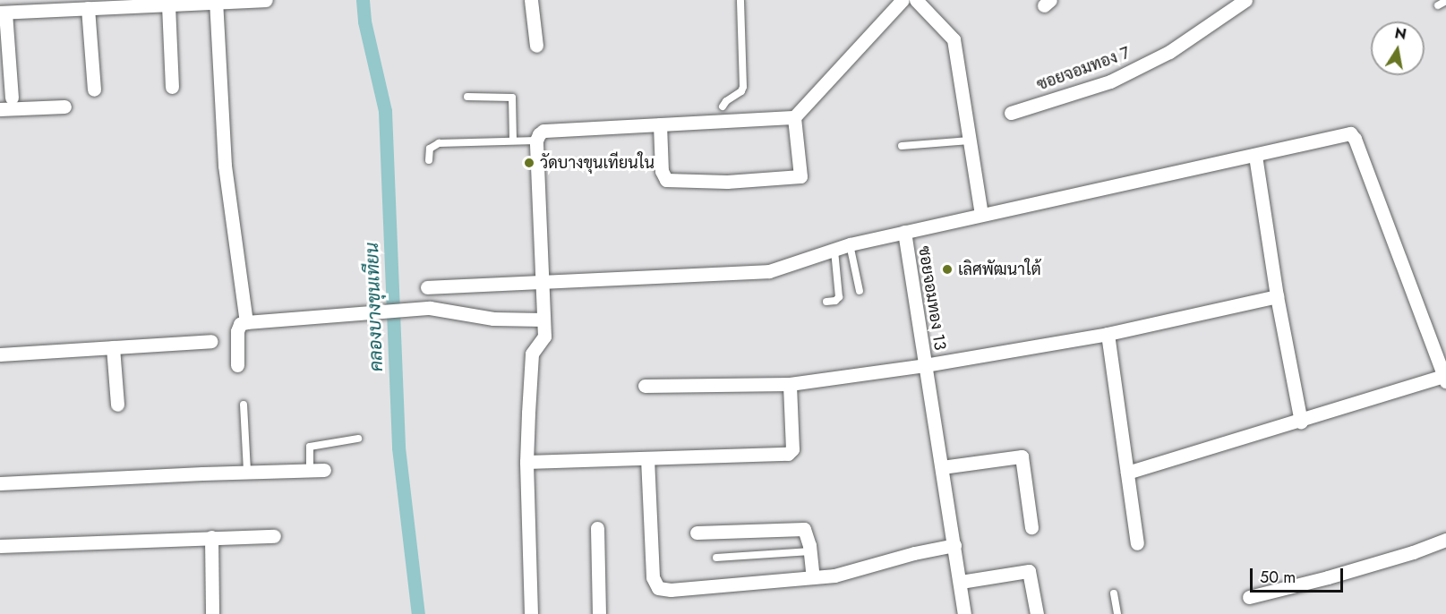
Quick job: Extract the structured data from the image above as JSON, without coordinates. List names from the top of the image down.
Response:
{
  "streets": {
    "street": ["ซอยจอมทอง 7", "ซอยจอมทอง 13"]
  },
  "water": ["คลองบางขุนเทียน"],
  "places": ["วัดบางขุนเทียนใน", "เลิศพัฒนาใต้"],
  "scale_bar": "50 m",
  "north": "top"
}
